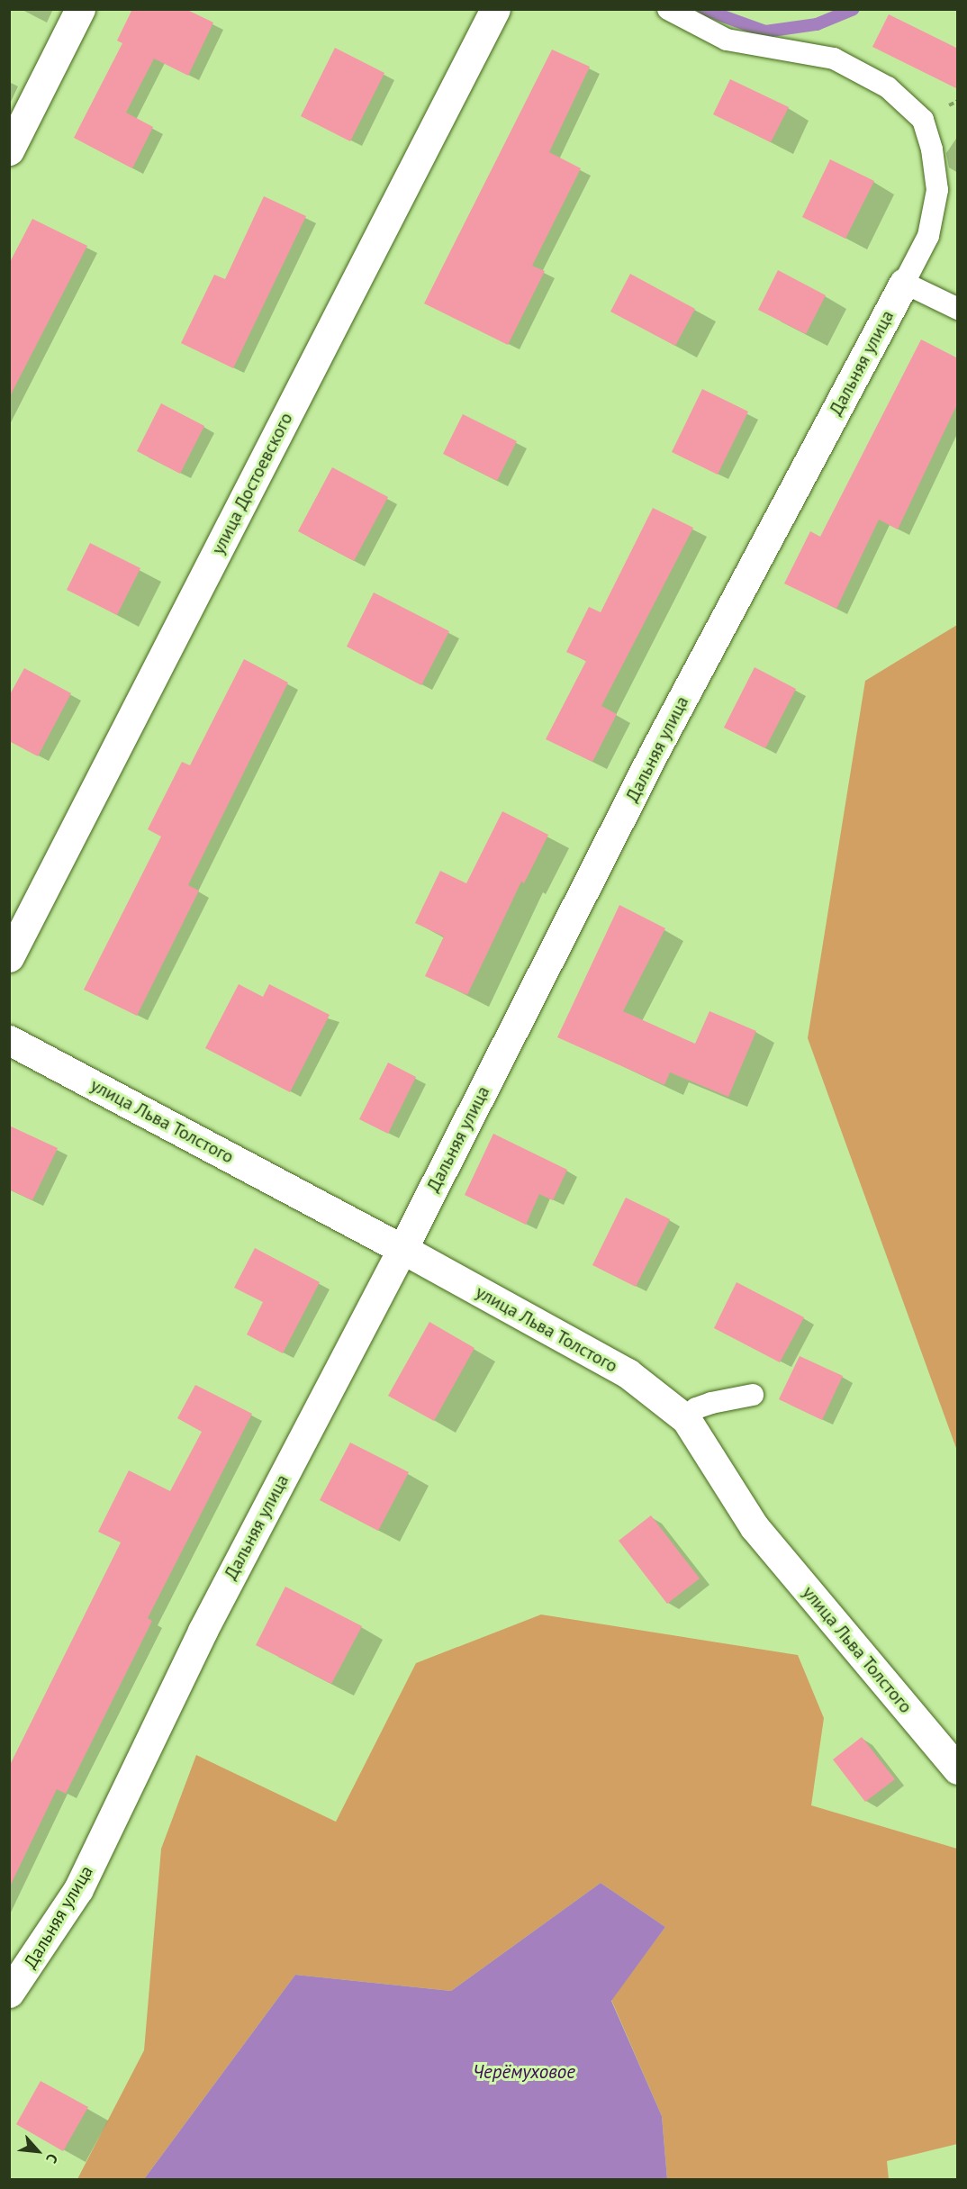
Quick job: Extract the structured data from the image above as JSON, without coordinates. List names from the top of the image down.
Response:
{
  "streets": {
    "street": ["Дальняя улица", "улица Достоевского", "улица Льва Толстого"]
  },
  "crossings": [
    ["Дальняя улица", "улица Льва Толстого"]
  ],
  "water": ["Черёмуховое"],
  "north": "bottom right"
}
